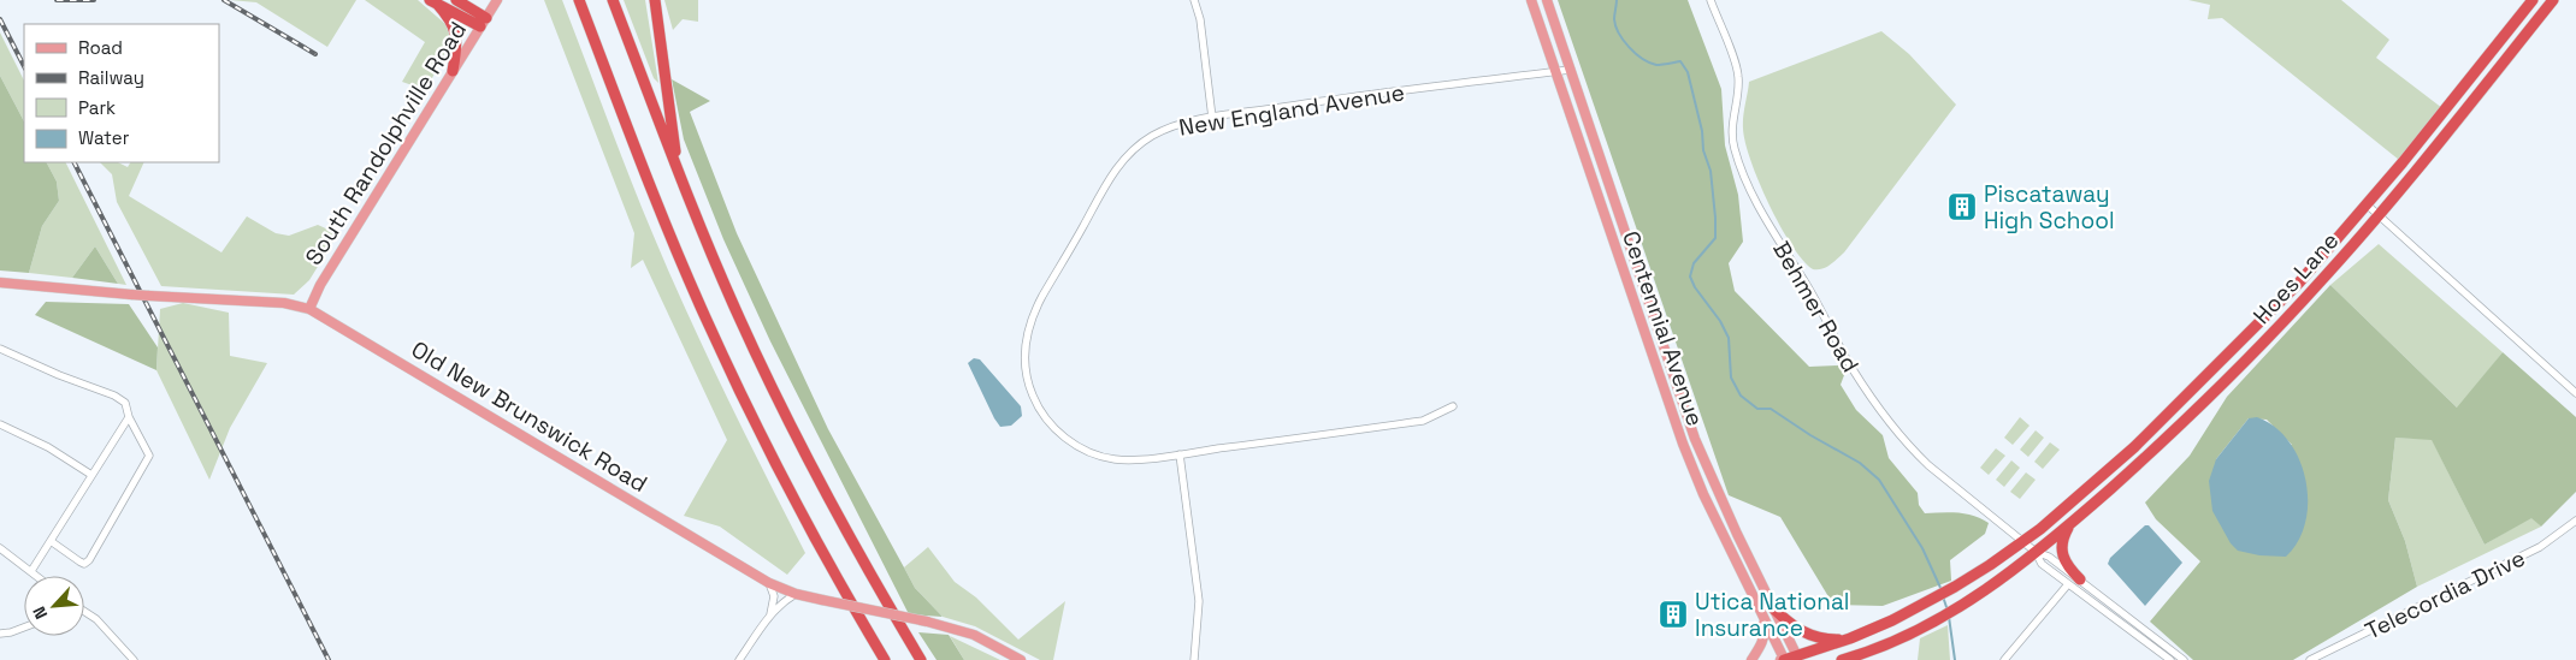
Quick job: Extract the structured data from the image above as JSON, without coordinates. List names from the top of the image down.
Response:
{
  "streets": {
    "highway": ["Hoes Lane"],
    "main road": ["South Randolphville Road", "Centennial Avenue", "Old New Brunswick Road"],
    "street": ["New England Avenue", "Behmer Road", "Telecordia Drive"]
  },
  "crossings": [
    ["New England Avenue", "Centennial Avenue"],
    ["South Randolphville Road", "Old New Brunswick Road"],
    ["Hoes Lane", "Behmer Road"]
  ],
  "places": {
    "building": ["Piscataway High School", "Utica National Insurance"]
  },
  "legend": [
    "Road",
    "Railway",
    "Park",
    "Water"
  ],
  "north": "bottom left"
}
